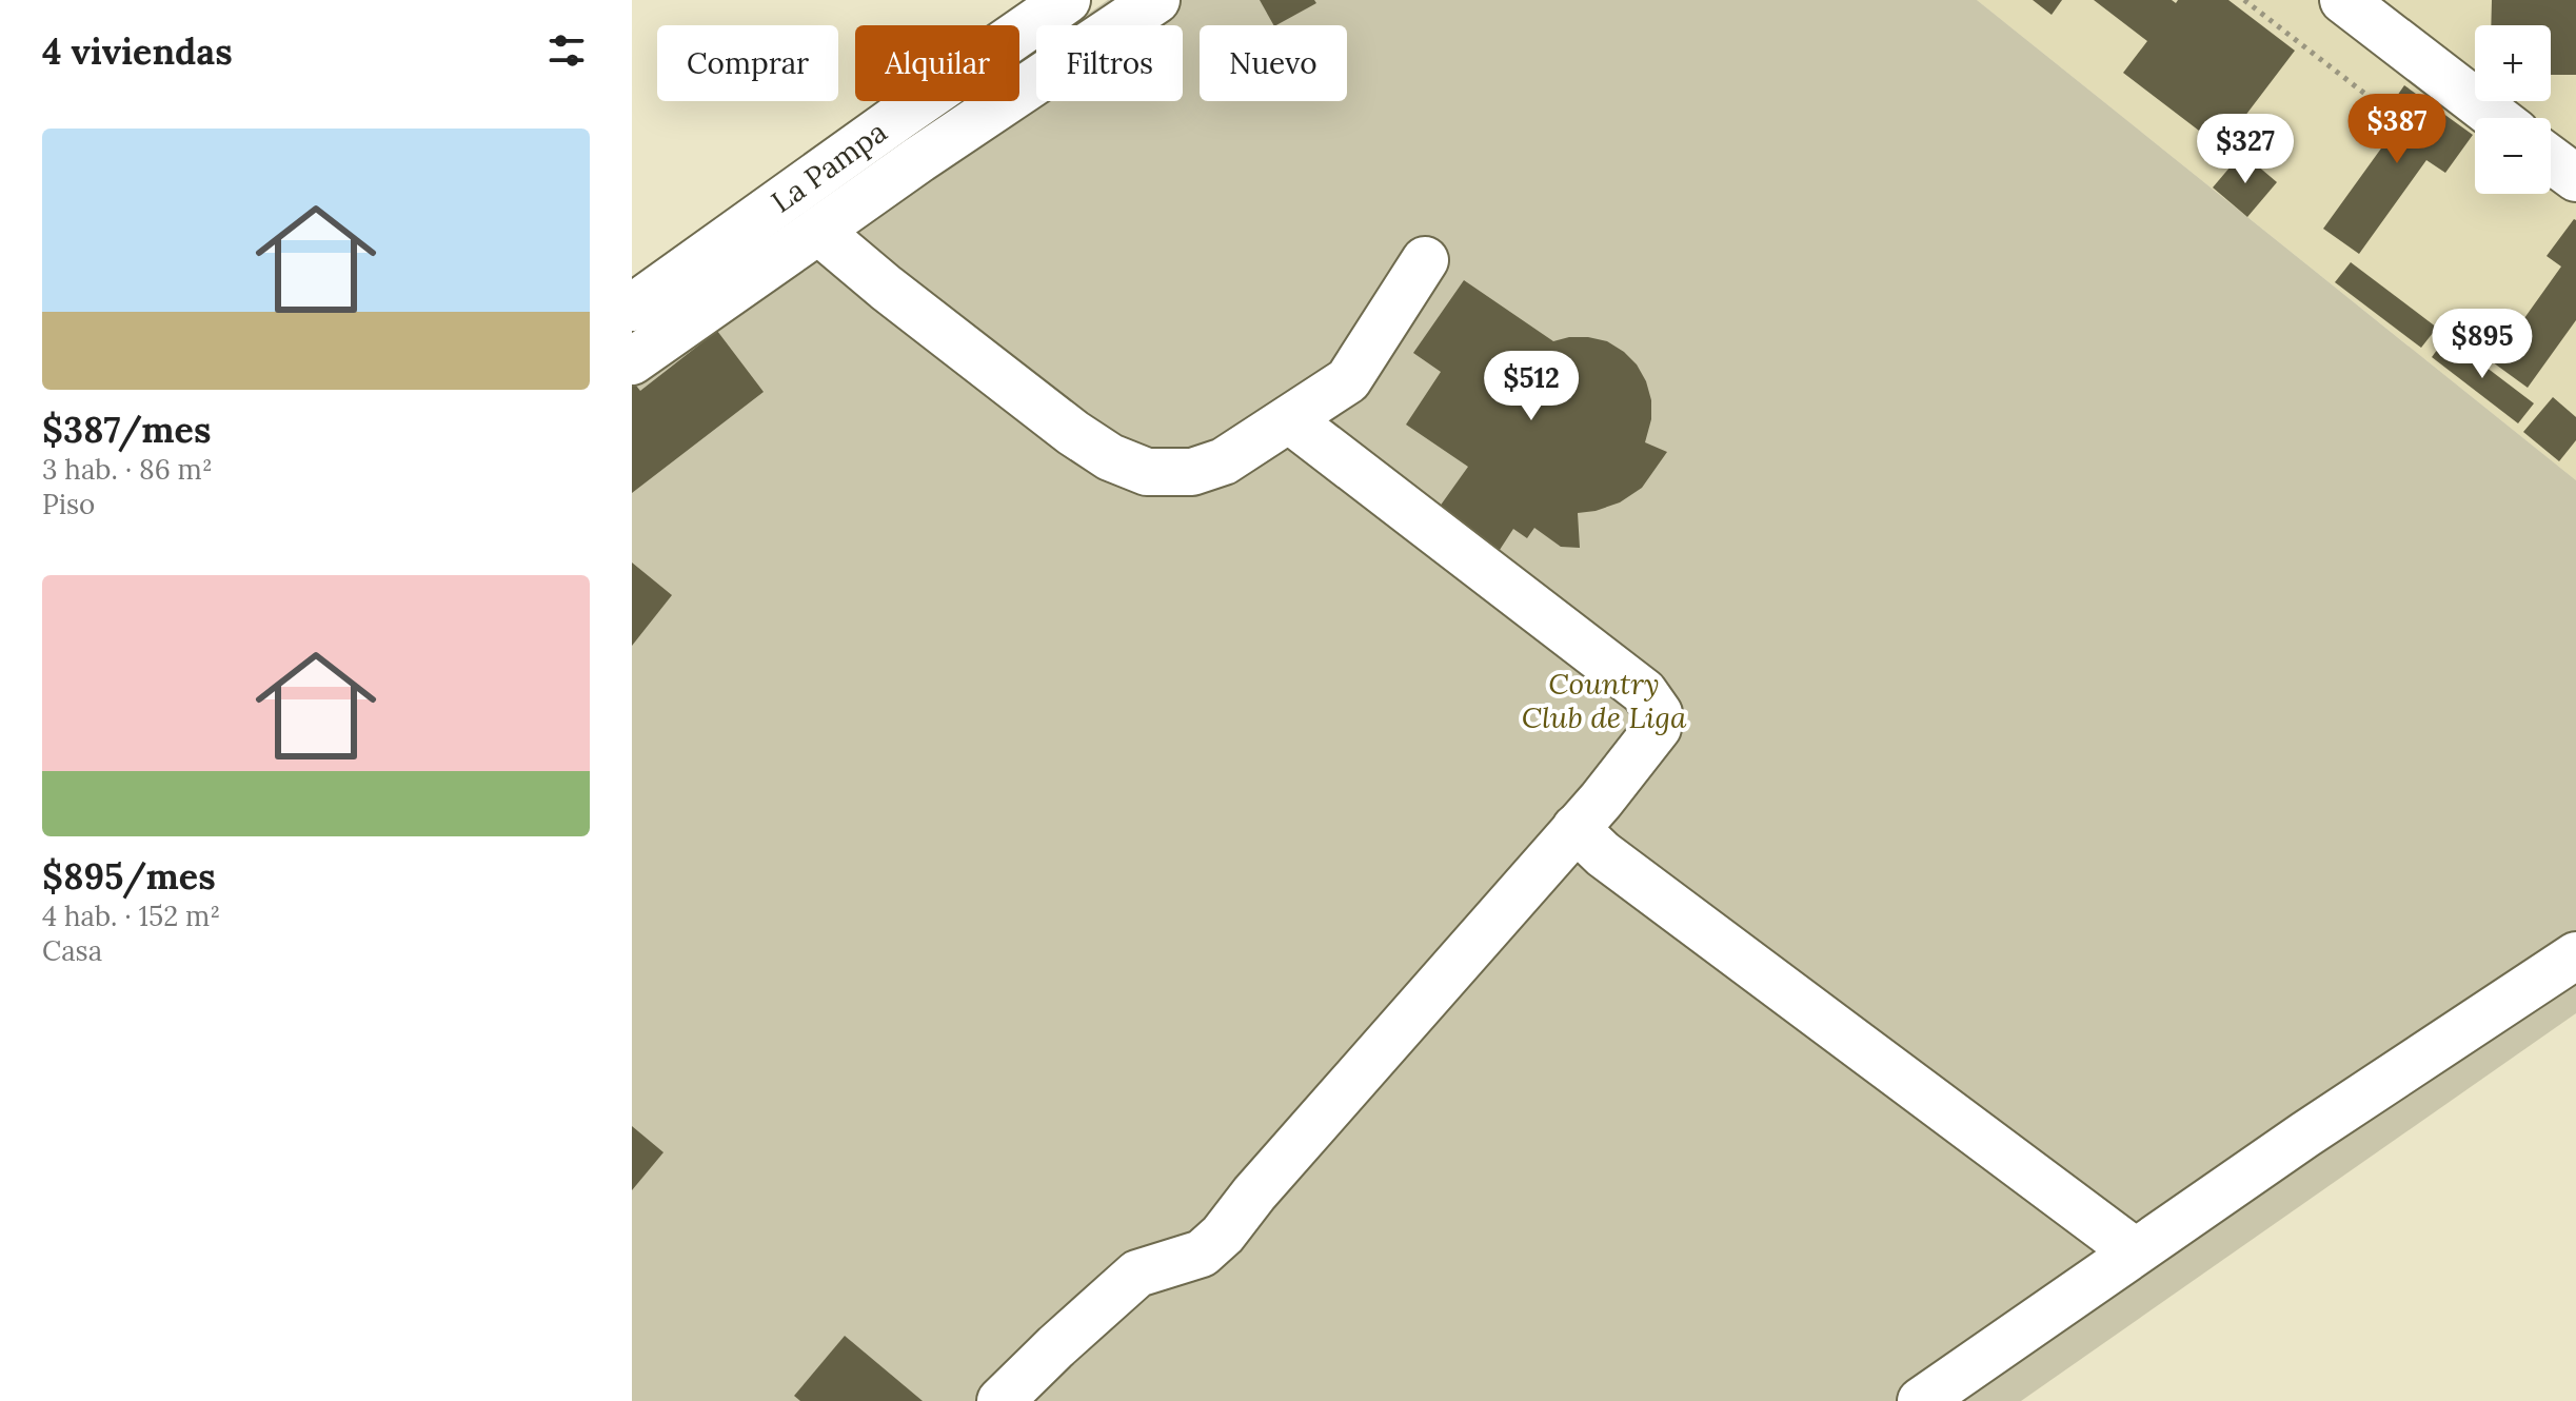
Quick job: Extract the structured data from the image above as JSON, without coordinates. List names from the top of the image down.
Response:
{
  "streets": {
    "street": ["La Pampa"]
  },
  "parks": ["Country Club de Liga"],
  "page": {
    "heading": "4 viviendas",
    "map_buttons": ["+", "−"],
    "chip": [
      "Comprar",
      "Alquilar",
      "Filtros",
      "Nuevo"
    ],
    "price": [
      "$387",
      "$327",
      "$895",
      "$512"
    ],
    "list": [
      {
        "name": "$387/mes",
        "note": "3 hab. · 86 m² · Piso"
      },
      {
        "name": "$895/mes",
        "note": "4 hab. · 152 m² · Casa"
      }
    ]
  }
}
